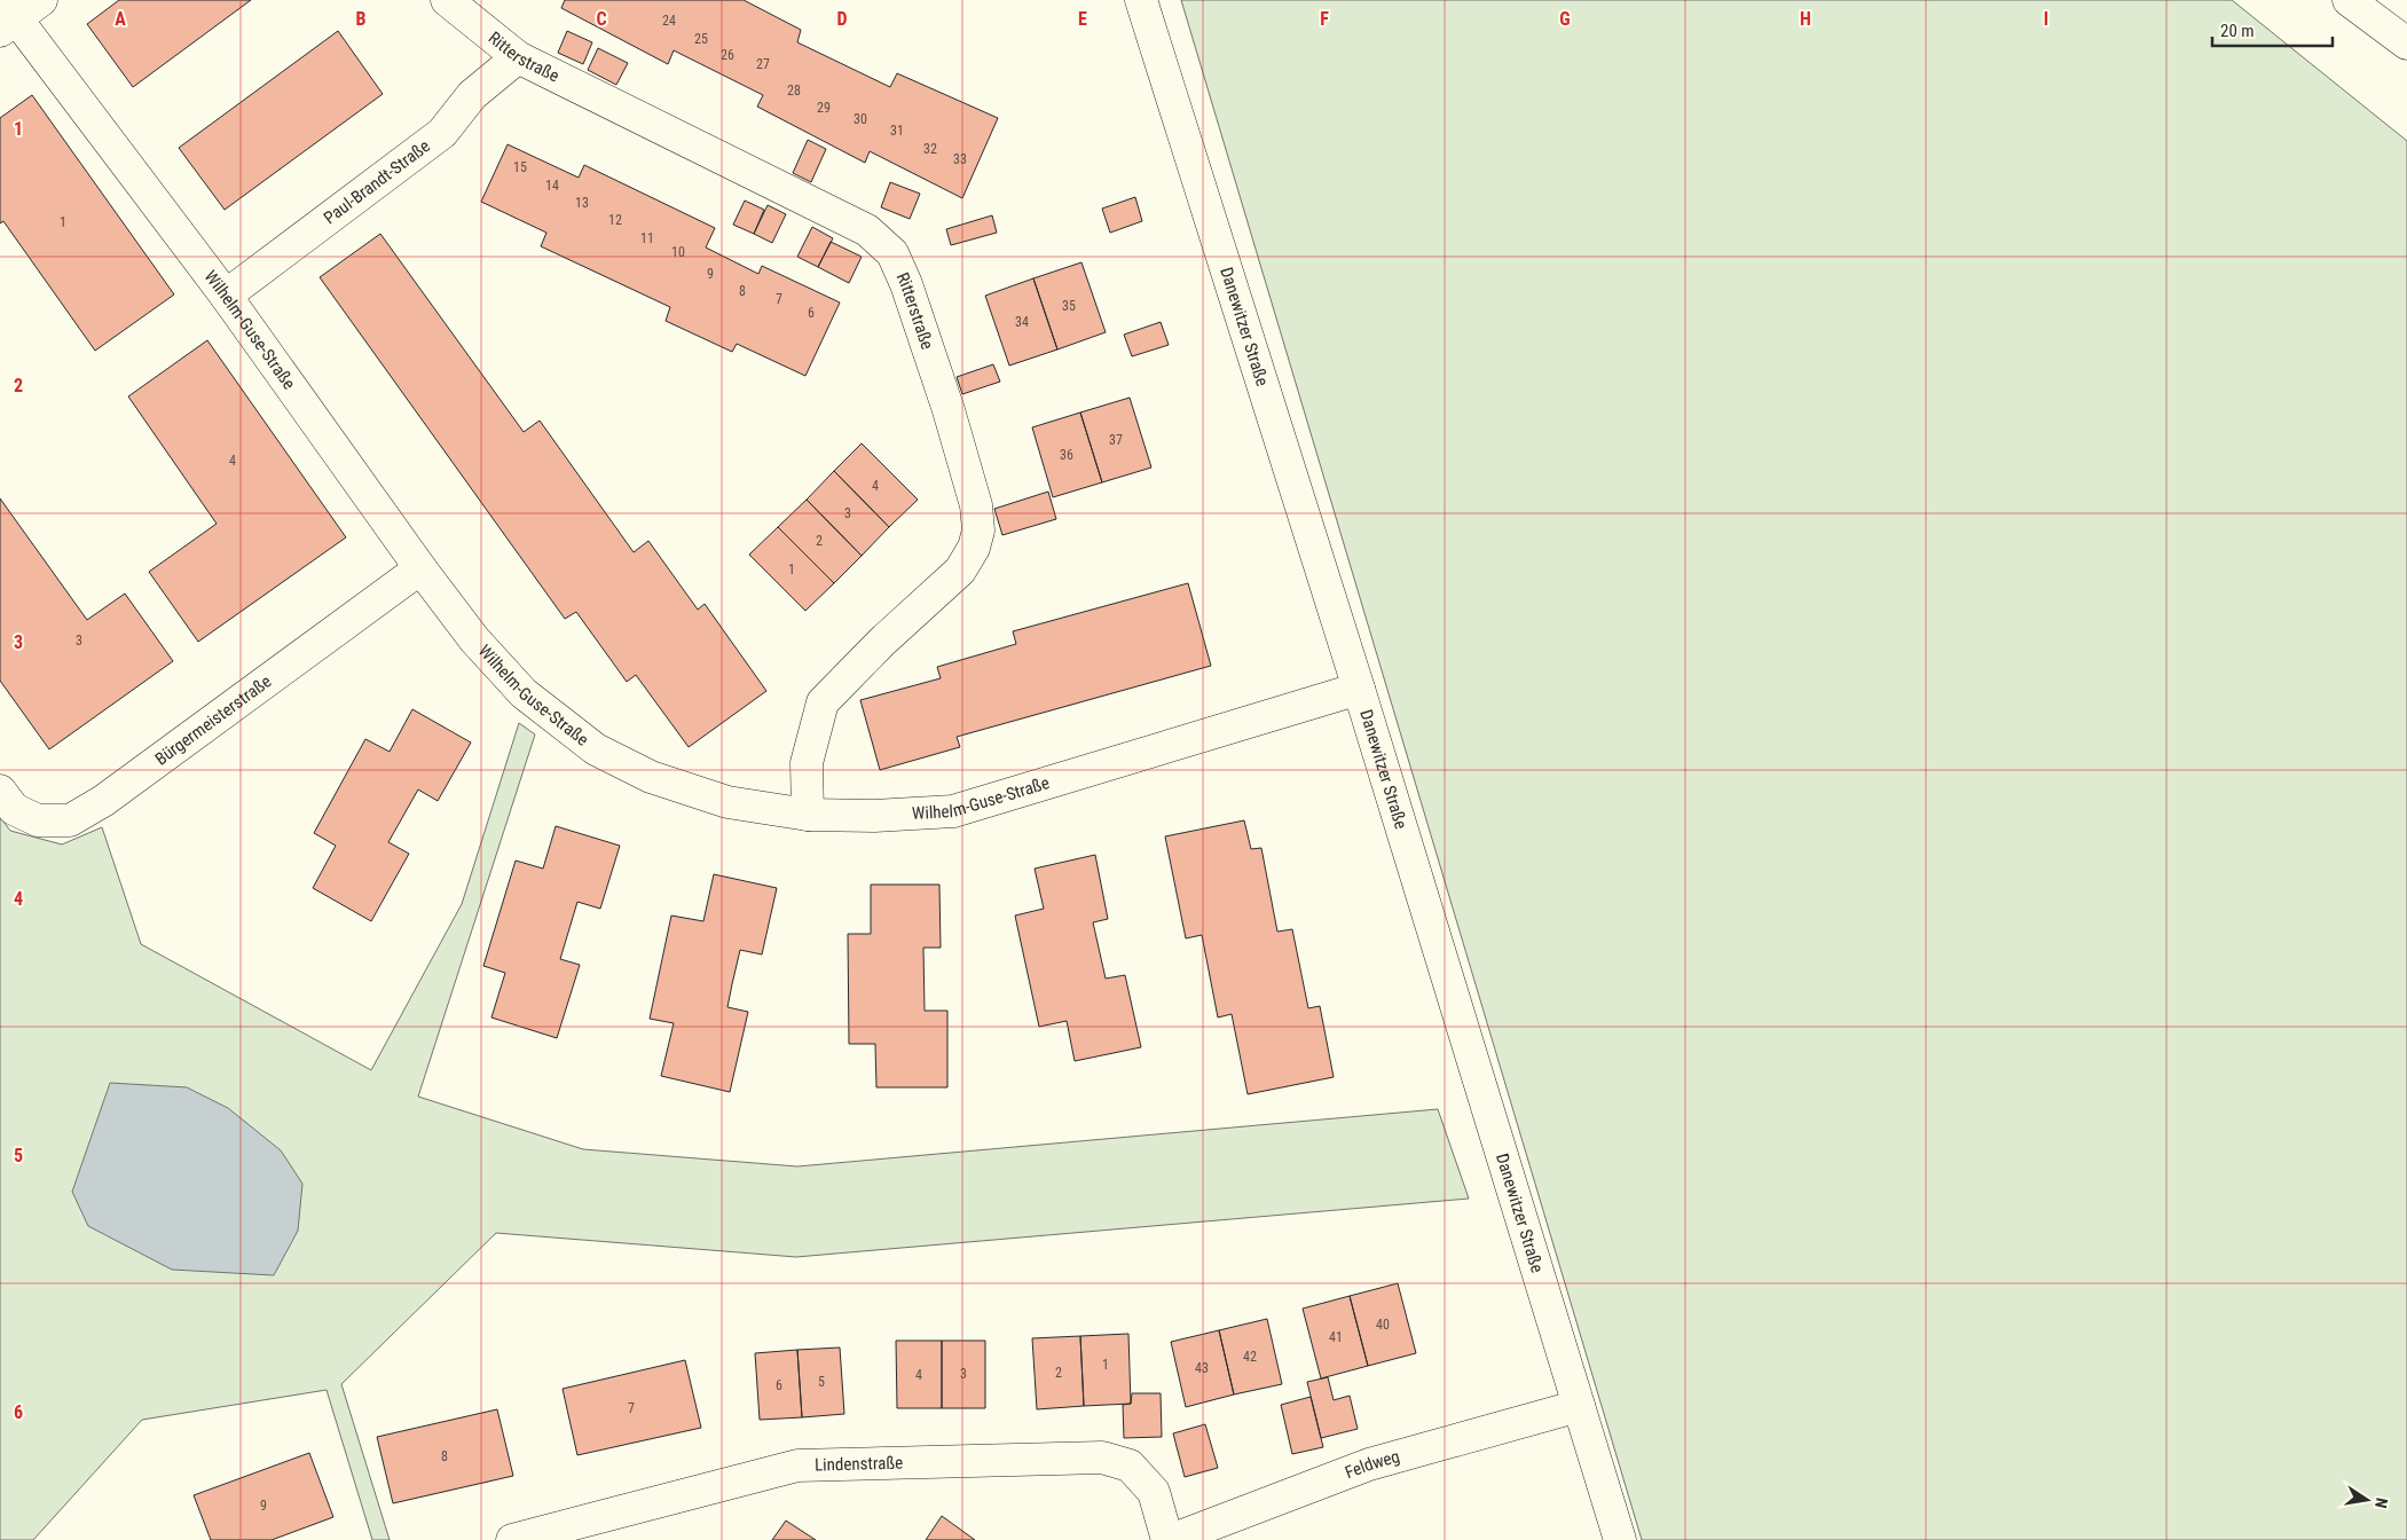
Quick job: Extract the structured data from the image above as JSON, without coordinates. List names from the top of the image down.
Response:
{
  "streets": {
    "street": [
      "Ritterstraße",
      "Paul-Brandt-Straße",
      "Danewitzer Straße",
      "Wilhelm-Guse-Straße",
      "Bürgermeisterstraße",
      "Lindenstraße",
      "Feldweg"
    ]
  },
  "crossings": [
    ["Ritterstraße", "Paul-Brandt-Straße"],
    ["Ritterstraße", "Wilhelm-Guse-Straße"],
    ["Paul-Brandt-Straße", "Wilhelm-Guse-Straße"],
    ["Danewitzer Straße", "Wilhelm-Guse-Straße"],
    ["Danewitzer Straße", "Feldweg"],
    ["Wilhelm-Guse-Straße", "Bürgermeisterstraße"],
    ["Lindenstraße", "Feldweg"]
  ],
  "house_numbers": [
    "24",
    "25",
    "26",
    "27",
    "28",
    "29",
    "30",
    "31",
    "32",
    "33",
    "15",
    "14",
    "13",
    "12",
    "1",
    "11",
    "10",
    "9",
    "8",
    "7",
    "35",
    "6",
    "34",
    "37",
    "36",
    "4",
    "4",
    "3",
    "2",
    "1",
    "3",
    "40",
    "41",
    "42",
    "1",
    "43",
    "2",
    "3",
    "4",
    "5",
    "6",
    "7",
    "8",
    "9"
  ],
  "scale_bar": "20 m",
  "north": "right",
  "grid": {
    "columns": [
      "A",
      "B",
      "C",
      "D",
      "E",
      "F",
      "G",
      "H",
      "I"
    ],
    "rows": [
      "1",
      "2",
      "3",
      "4",
      "5",
      "6"
    ]
  }
}
